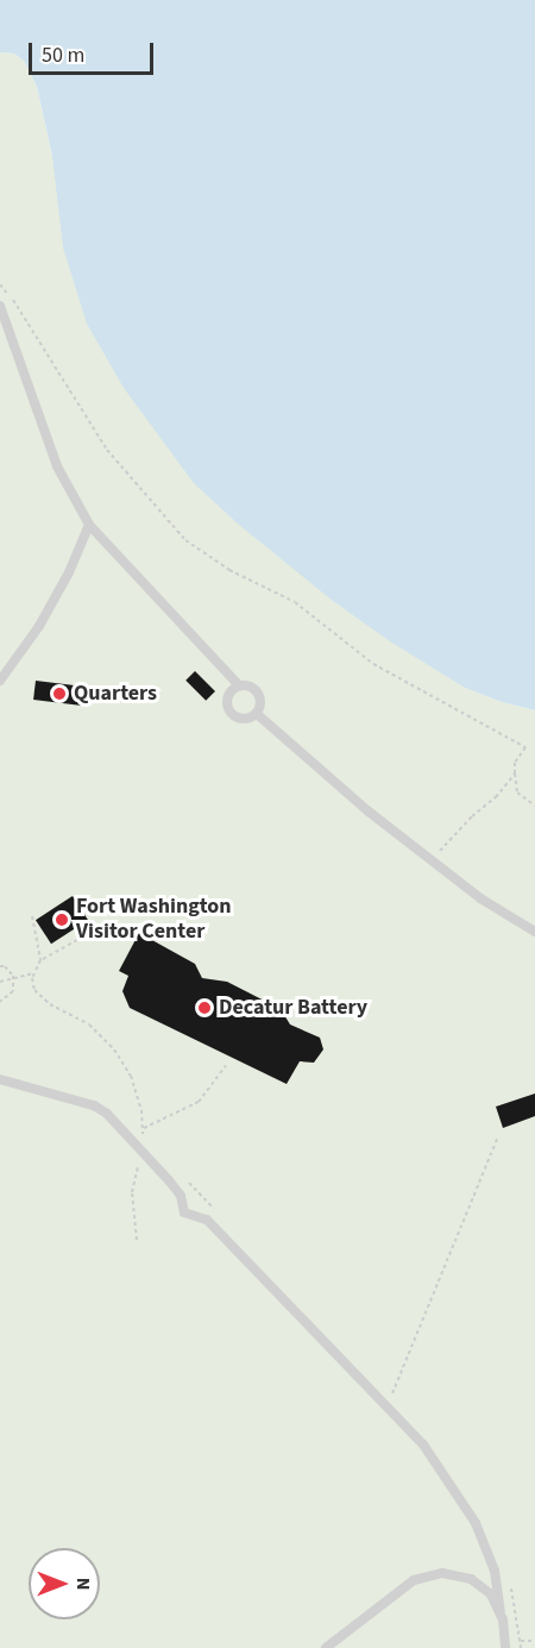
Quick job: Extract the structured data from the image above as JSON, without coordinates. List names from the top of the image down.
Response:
{
  "places": ["Quarters", "Fort Washington Visitor Center", "Decatur Battery"],
  "scale_bar": "50 m",
  "north": "right"
}
